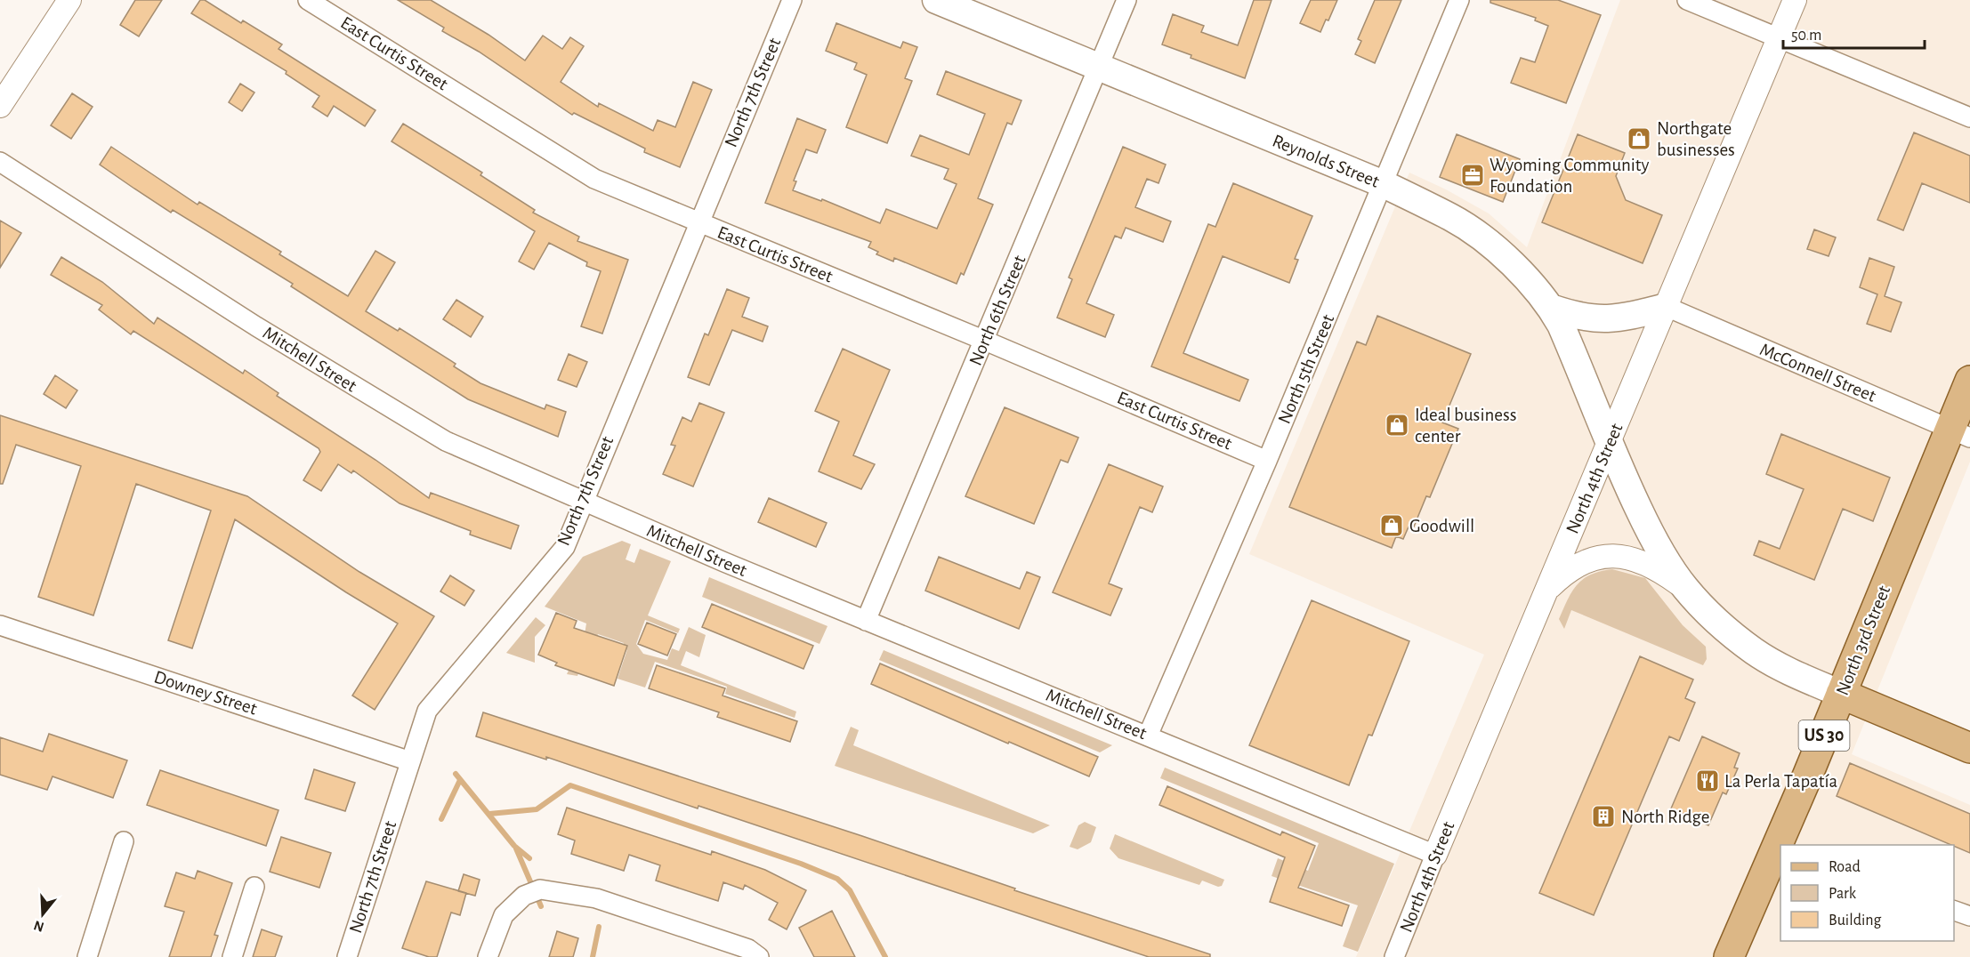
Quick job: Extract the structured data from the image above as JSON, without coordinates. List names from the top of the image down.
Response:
{
  "streets": {
    "main road": ["Reynolds Street", "North 3rd Street", "US 30"],
    "street": [
      "East Curtis Street",
      "North 7th Street",
      "North 6th Street",
      "Mitchell Street",
      "North 5th Street",
      "McConnell Street",
      "North 4th Street",
      "Downey Street"
    ]
  },
  "crossings": [
    ["East Curtis Street", "North 7th Street"],
    ["East Curtis Street", "North 6th Street"],
    ["East Curtis Street", "North 5th Street"],
    ["North 7th Street", "Mitchell Street"],
    ["North 7th Street", "Downey Street"],
    ["Reynolds Street", "North 6th Street"],
    ["Reynolds Street", "North 5th Street"],
    ["Reynolds Street", "North 4th Street"],
    ["North 6th Street", "Mitchell Street"],
    ["Mitchell Street", "North 5th Street"],
    ["Mitchell Street", "North 4th Street"],
    ["McConnell Street", "North 4th Street"],
    ["McConnell Street", "North 3rd Street"]
  ],
  "places": {
    "shop": ["Northgate businesses", "Ideal business center", "Goodwill"],
    "office": ["Wyoming Community Foundation"],
    "restaurant": ["La Perla Tapatía"],
    "building": ["North Ridge"]
  },
  "legend": ["Road", "Park", "Building"],
  "scale_bar": "50 m",
  "north": "bottom"
}
